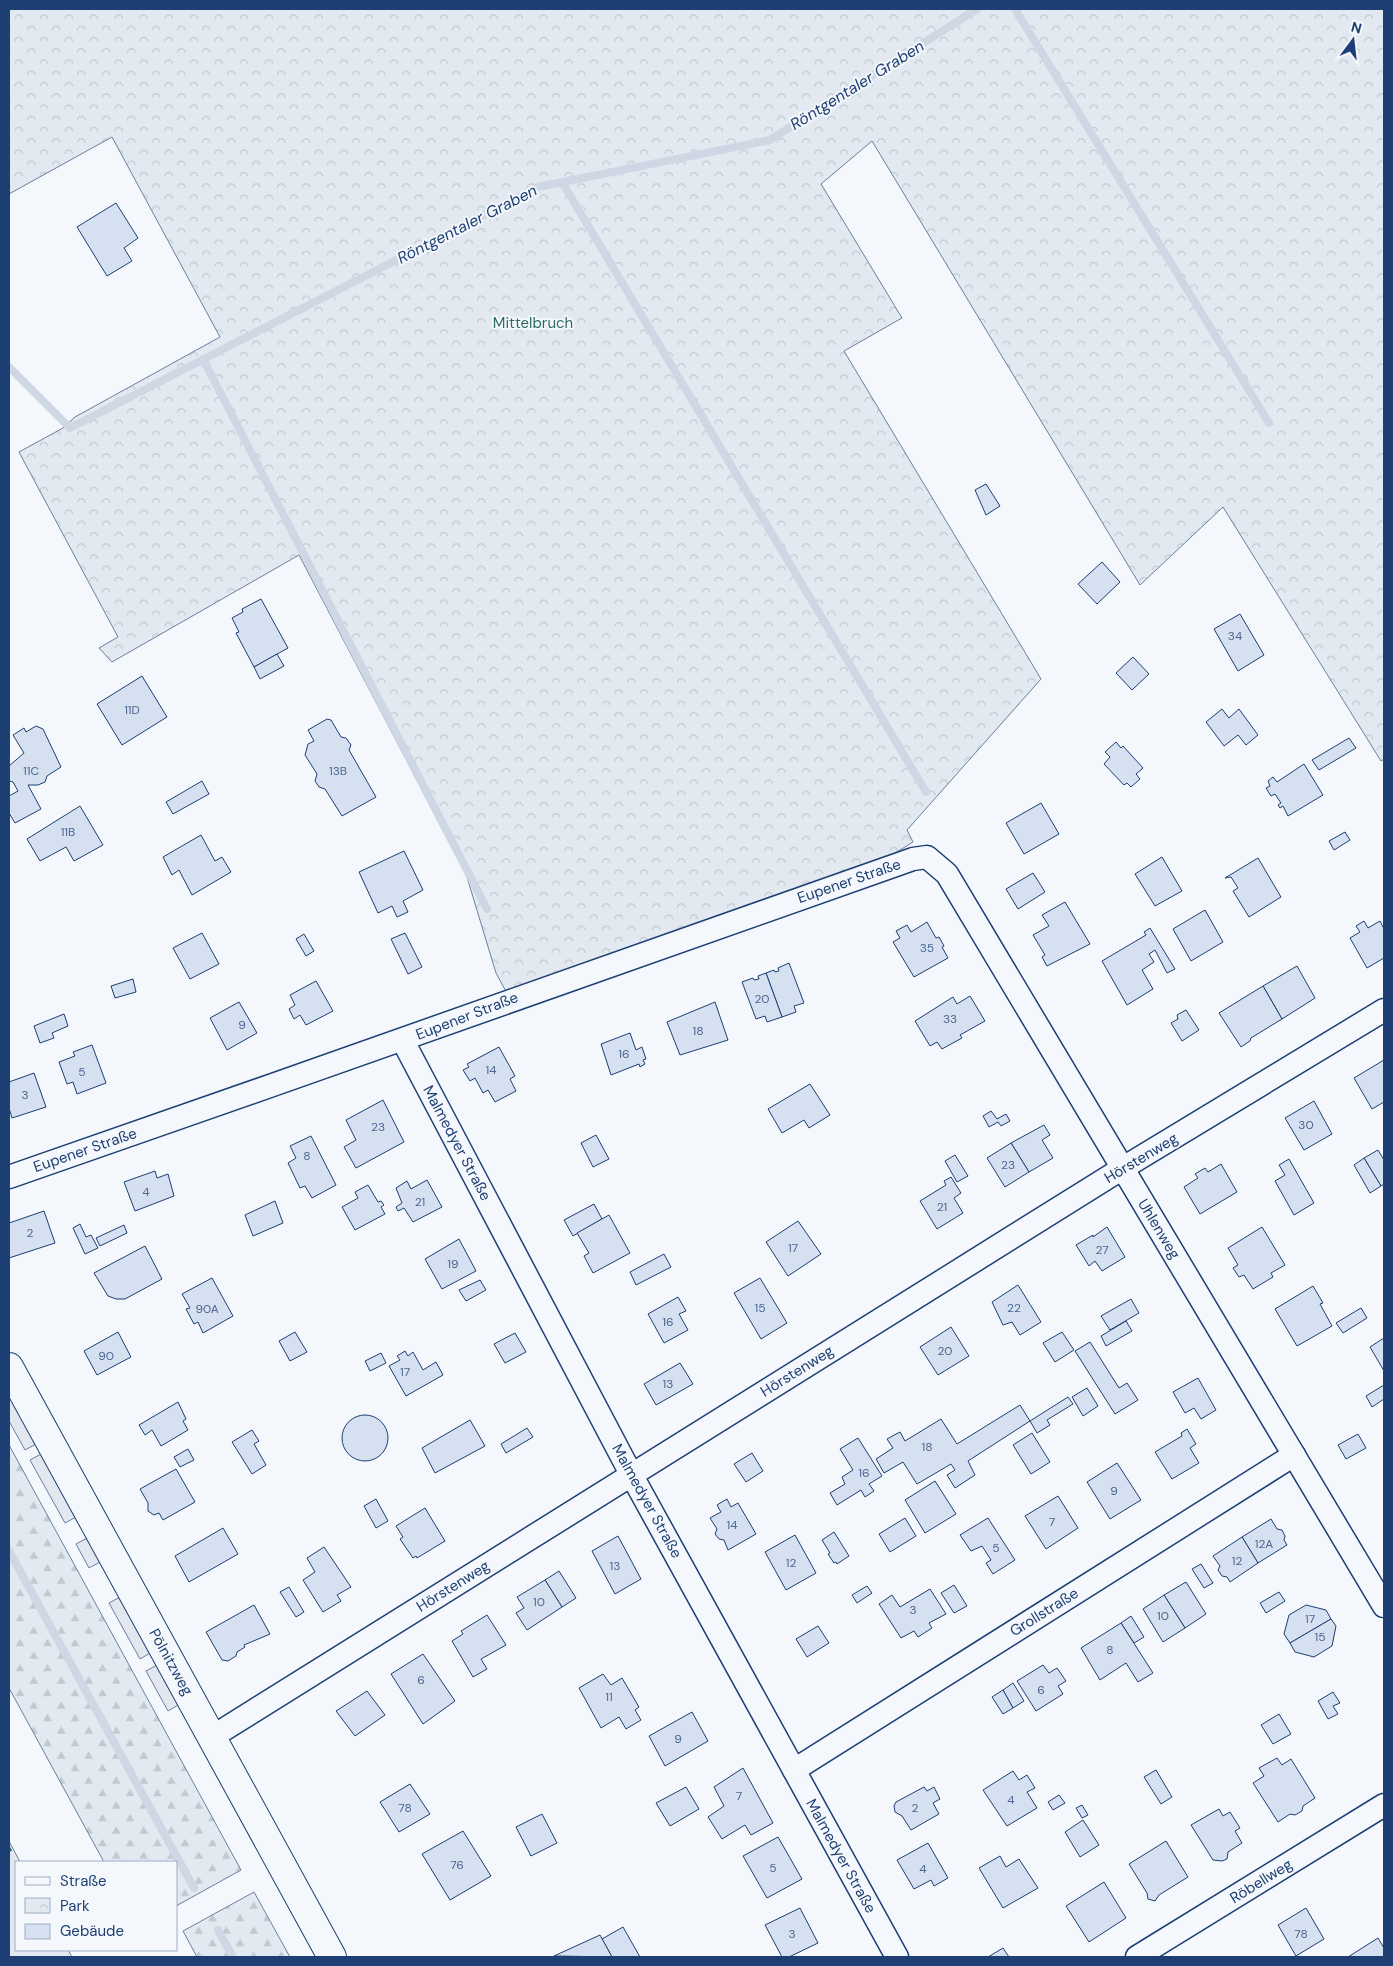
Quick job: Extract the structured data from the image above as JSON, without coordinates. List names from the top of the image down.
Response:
{
  "streets": {
    "street": [
      "Eupener Straße",
      "Malmedyer Straße",
      "Hörstenweg",
      "Uhlenweg",
      "Grollstraße",
      "Pölnitzweg",
      "Röbellweg"
    ]
  },
  "crossings": [
    ["Eupener Straße", "Malmedyer Straße"],
    ["Eupener Straße", "Uhlenweg"],
    ["Malmedyer Straße", "Hörstenweg"],
    ["Malmedyer Straße", "Grollstraße"],
    ["Hörstenweg", "Uhlenweg"],
    ["Hörstenweg", "Pölnitzweg"],
    ["Uhlenweg", "Grollstraße"]
  ],
  "water": ["Röntgentaler Graben"],
  "parks": ["Mittelbruch"],
  "house_numbers": [
    "34",
    "11D",
    "11C",
    "13B",
    "11B",
    "35",
    "20",
    "33",
    "9",
    "18",
    "16",
    "14",
    "5",
    "3",
    "30",
    "23",
    "8",
    "23",
    "4",
    "21",
    "21",
    "2",
    "17",
    "27",
    "19",
    "15",
    "22",
    "90A",
    "16",
    "20",
    "90",
    "17",
    "13",
    "18",
    "16",
    "9",
    "7",
    "14",
    "12A",
    "5",
    "12",
    "12",
    "13",
    "10",
    "3",
    "10",
    "17",
    "15",
    "8",
    "6",
    "6",
    "11",
    "9",
    "7",
    "4",
    "78",
    "2",
    "76",
    "5",
    "4",
    "3",
    "78"
  ],
  "legend": ["Straße", "Park", "Gebäude"],
  "north": "top"
}
